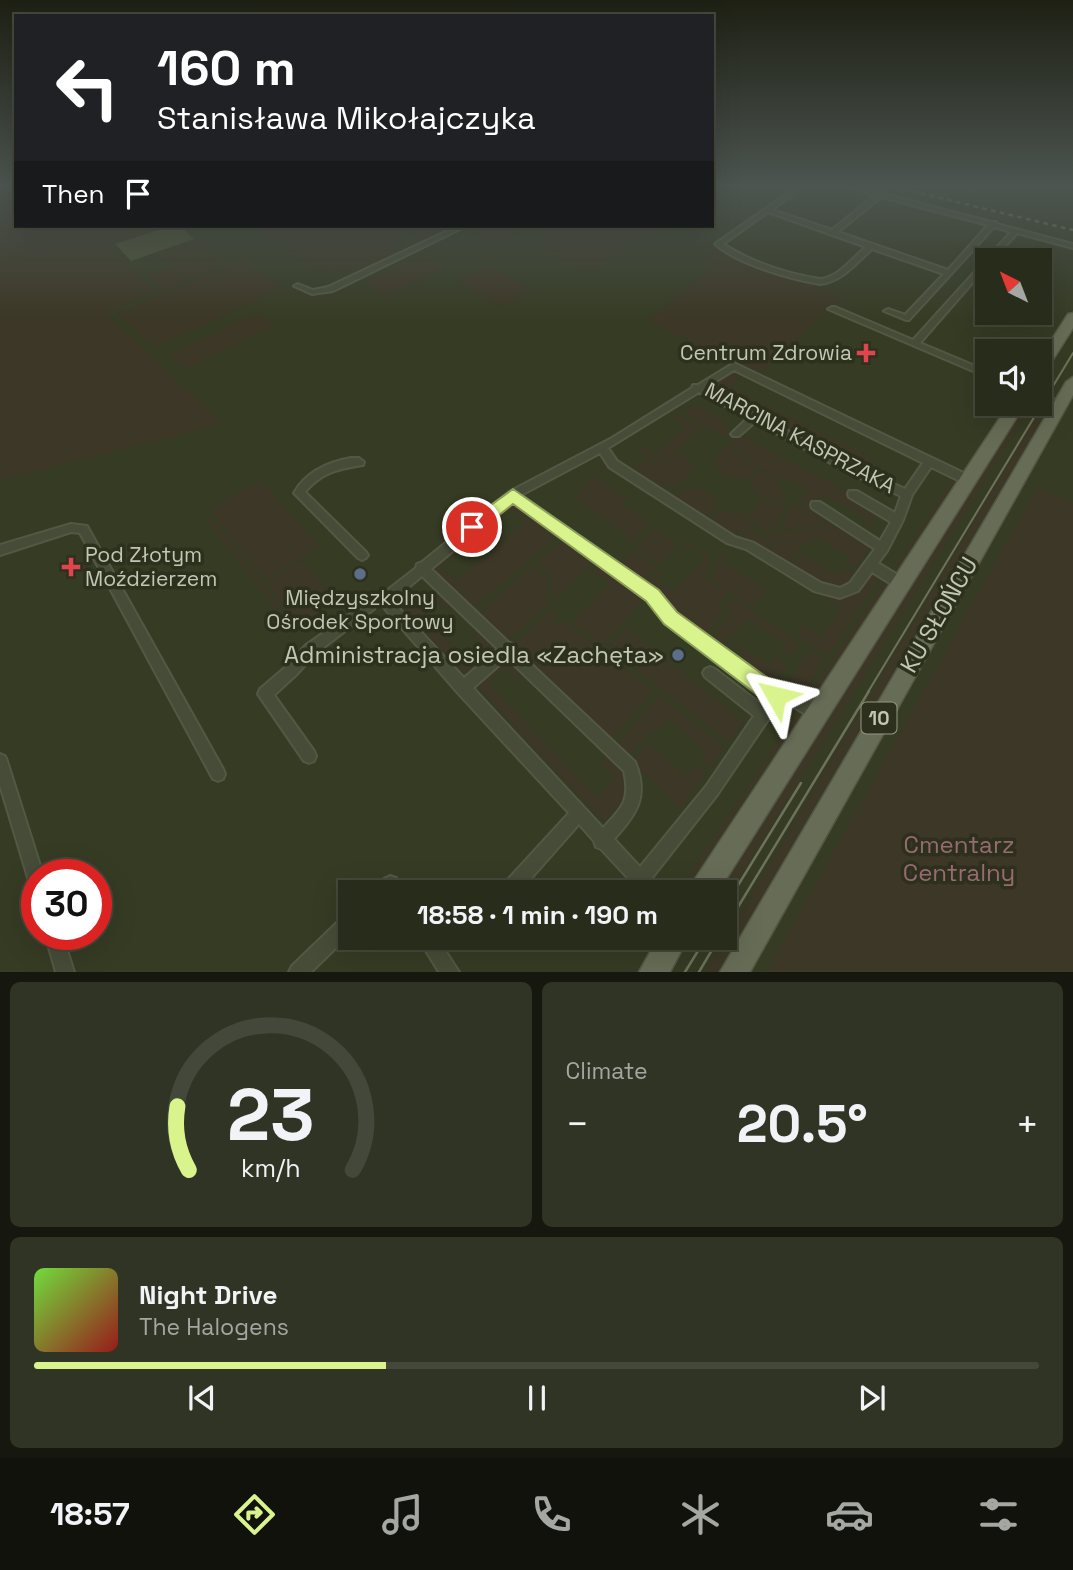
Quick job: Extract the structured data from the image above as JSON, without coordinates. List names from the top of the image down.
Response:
{
  "streets": {
    "main road": ["KU SŁOŃCU", "10"],
    "street": ["MARCINA KASPRZAKA"]
  },
  "crossings": [
    ["MARCINA KASPRZAKA", "KU SŁOŃCU"]
  ],
  "parks": ["Cmentarz Centralny"],
  "places": {
    "health": ["Centrum Zdrowia", "Pod Złotym Moździerzem"],
    "other": ["Międzyszkolny Ośrodek Sportowy", "Administracja osiedla «Zachęta»"]
  },
  "north": "top left",
  "page": {
    "turn": ["160 m", "Stanisława Mikołajczyka"],
    "then": "Then",
    "limit": "30",
    "trip": "18:58 · 1 min · 190 m",
    "tile": "Climate",
    "heat": ["−", "20.5°", "+"],
    "song": ["Night Drive", "The Halogens"],
    "tabs": "18:57",
    "gauge": ["23", "km/h"]
  }
}
